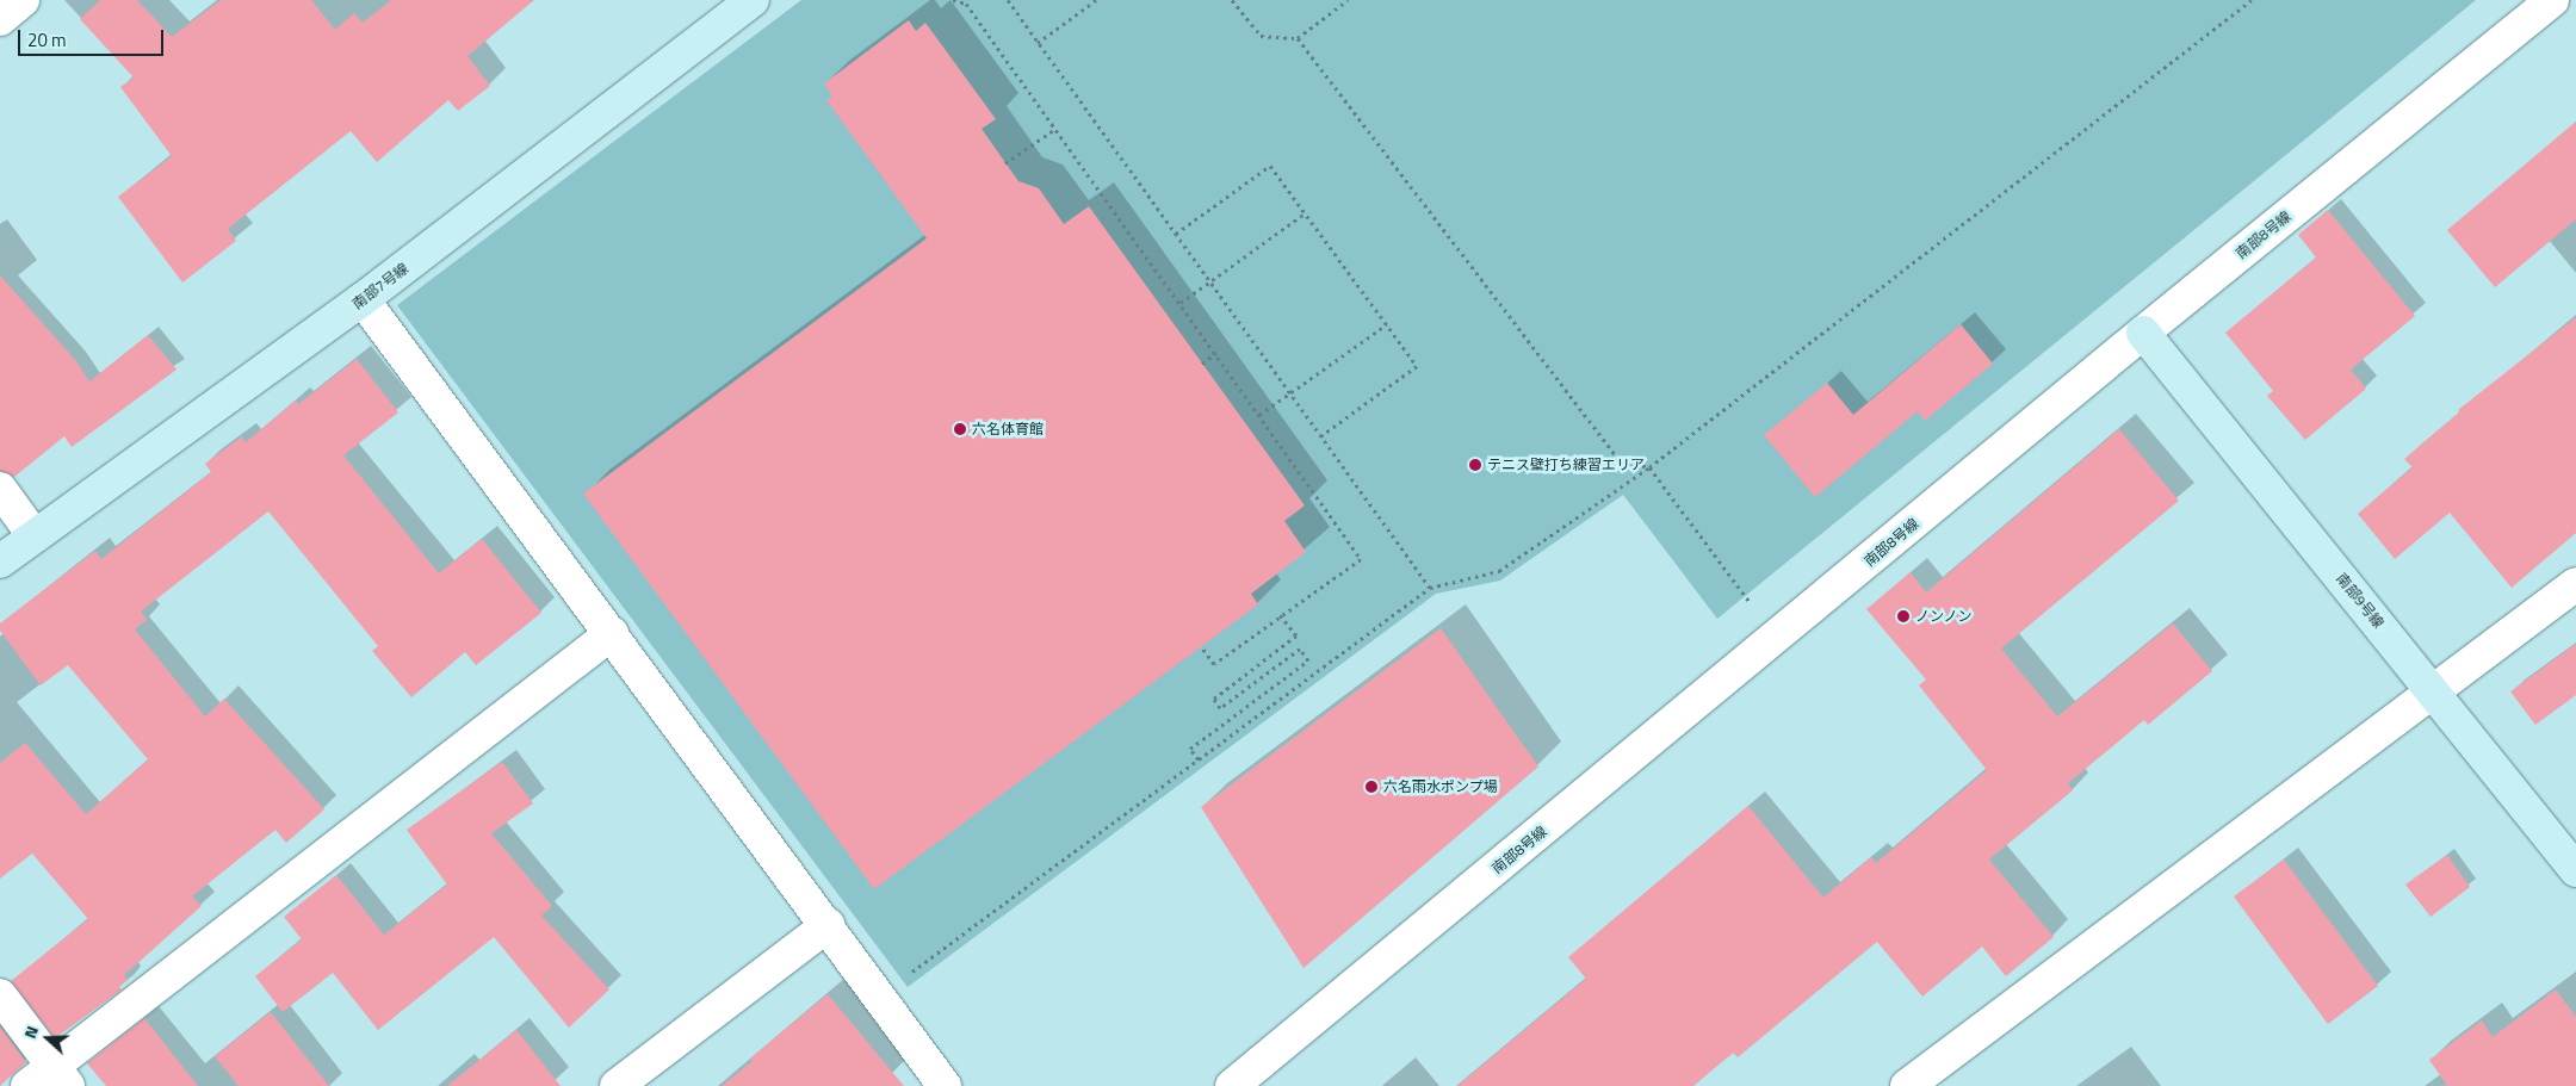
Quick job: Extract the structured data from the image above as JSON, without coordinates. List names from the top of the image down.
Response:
{
  "streets": {
    "street": ["南部8号線", "南部7号線", "南部9号線"]
  },
  "crossings": [
    ["南部8号線", "南部9号線"]
  ],
  "places": [
    "六名体育館",
    "テニス壁打ち練習エリア",
    "ノンノン",
    "六名雨水ポンプ場"
  ],
  "scale_bar": "20 m",
  "north": "left"
}
